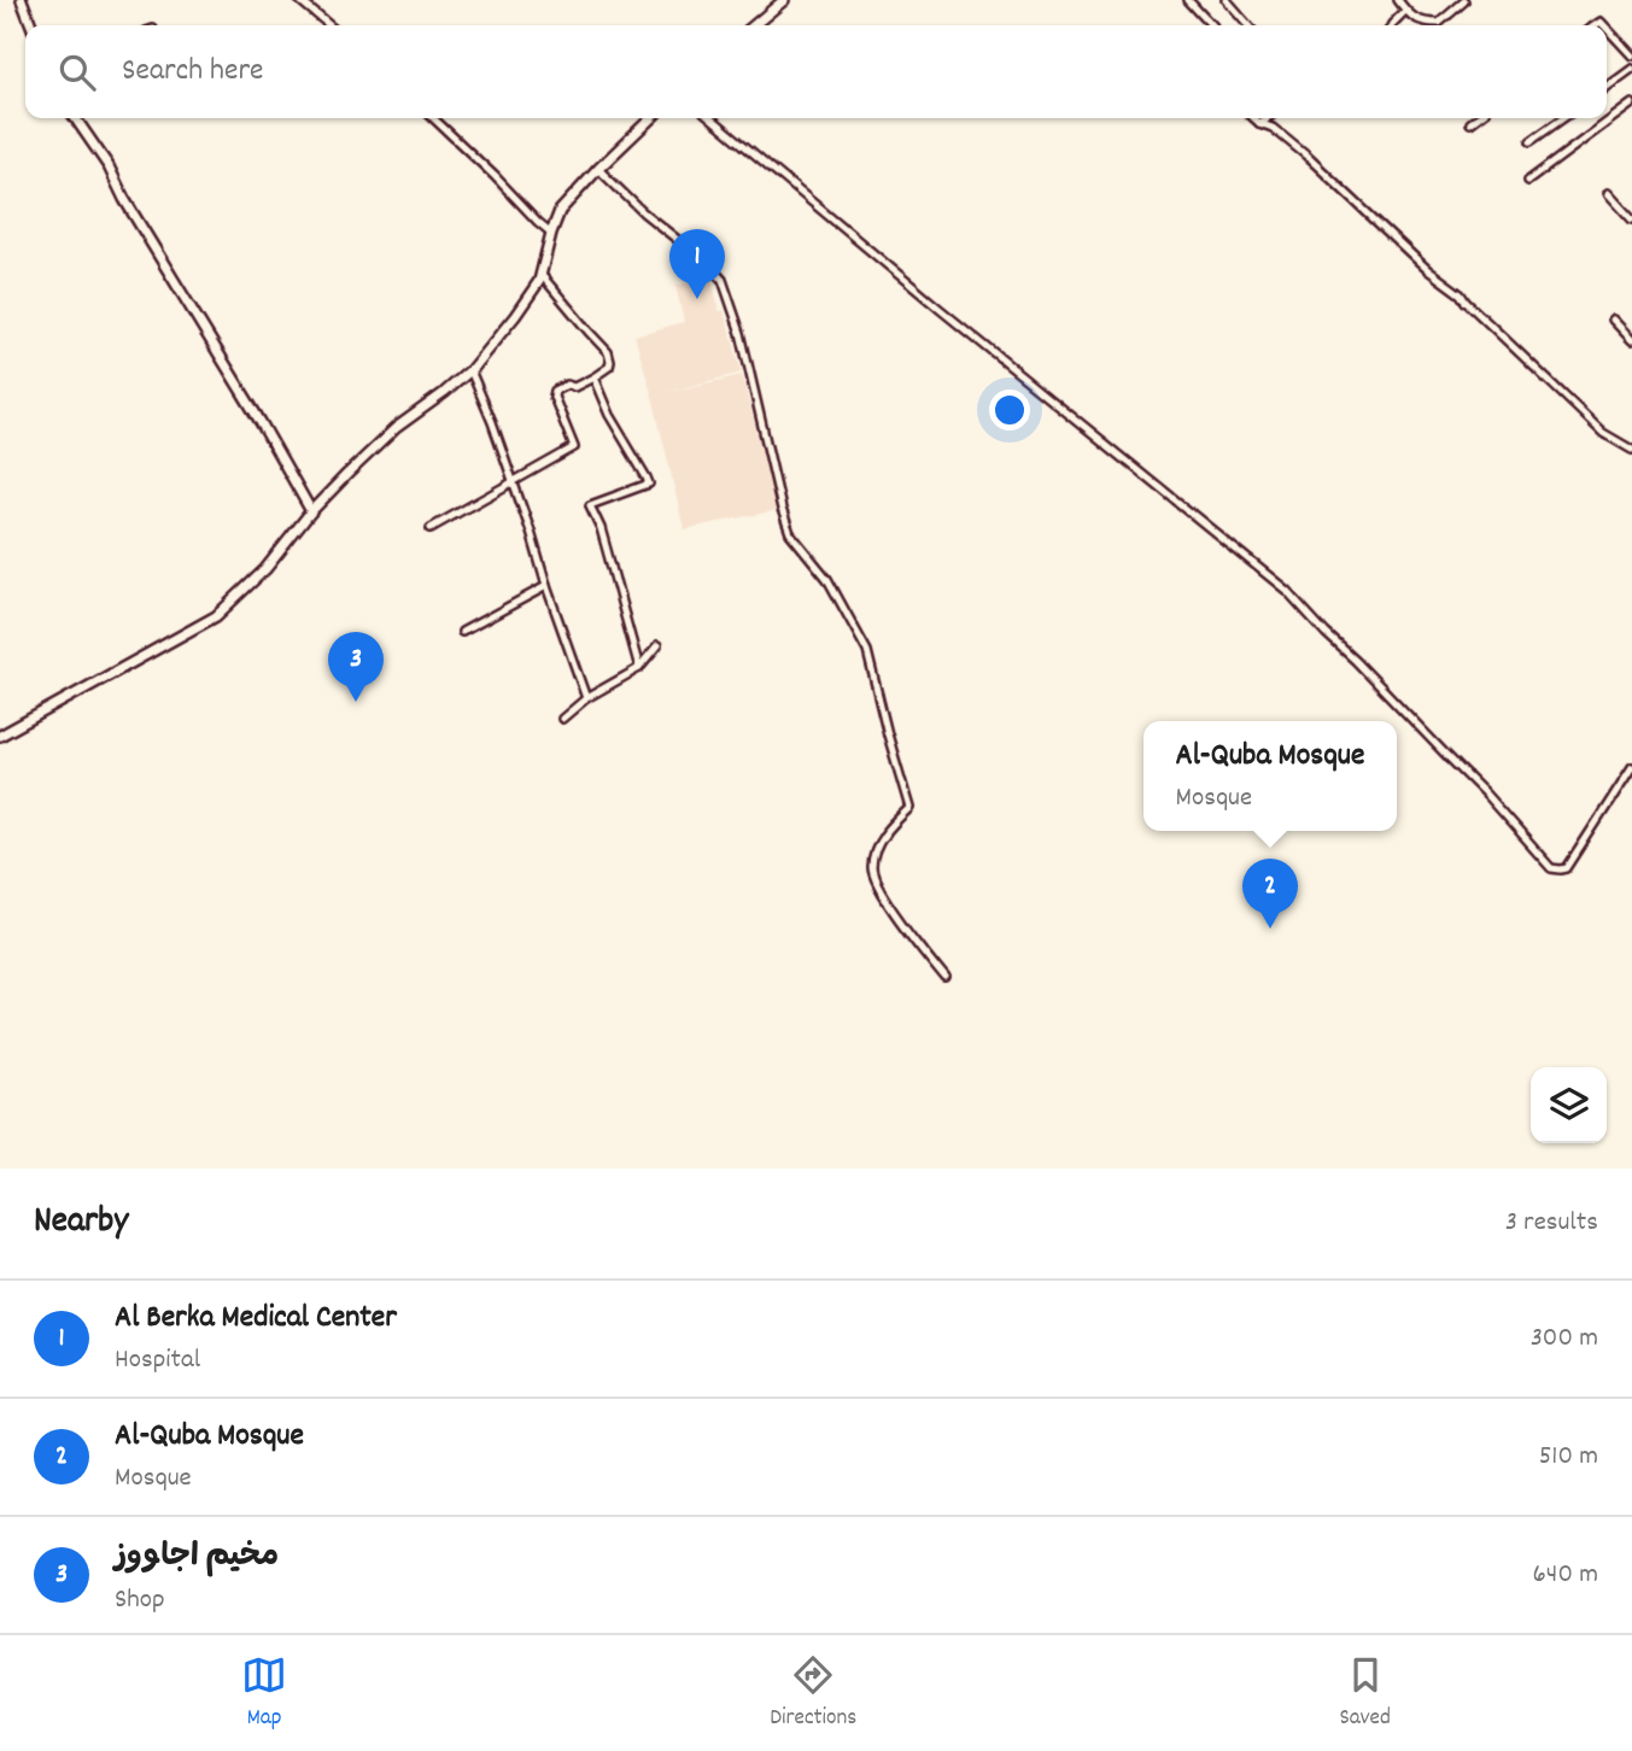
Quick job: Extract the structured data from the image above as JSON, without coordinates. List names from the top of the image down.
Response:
{
  "page": {
    "search": "Search here",
    "pins": ["1", "3", "2"],
    "popup": ["Al-Quba Mosque", "Mosque"],
    "heading": ["Nearby", "3 results"],
    "list": [
      {
        "mark": "1",
        "name": "Al Berka Medical Center",
        "note": "Hospital",
        "value": "300 m"
      },
      {
        "mark": "2",
        "name": "Al-Quba Mosque",
        "note": "Mosque",
        "value": "510 m"
      },
      {
        "mark": "3",
        "name": "مخيم اجاووز",
        "note": "Shop",
        "value": "640 m"
      }
    ],
    "nav": ["Map", "Directions", "Saved"]
  }
}
